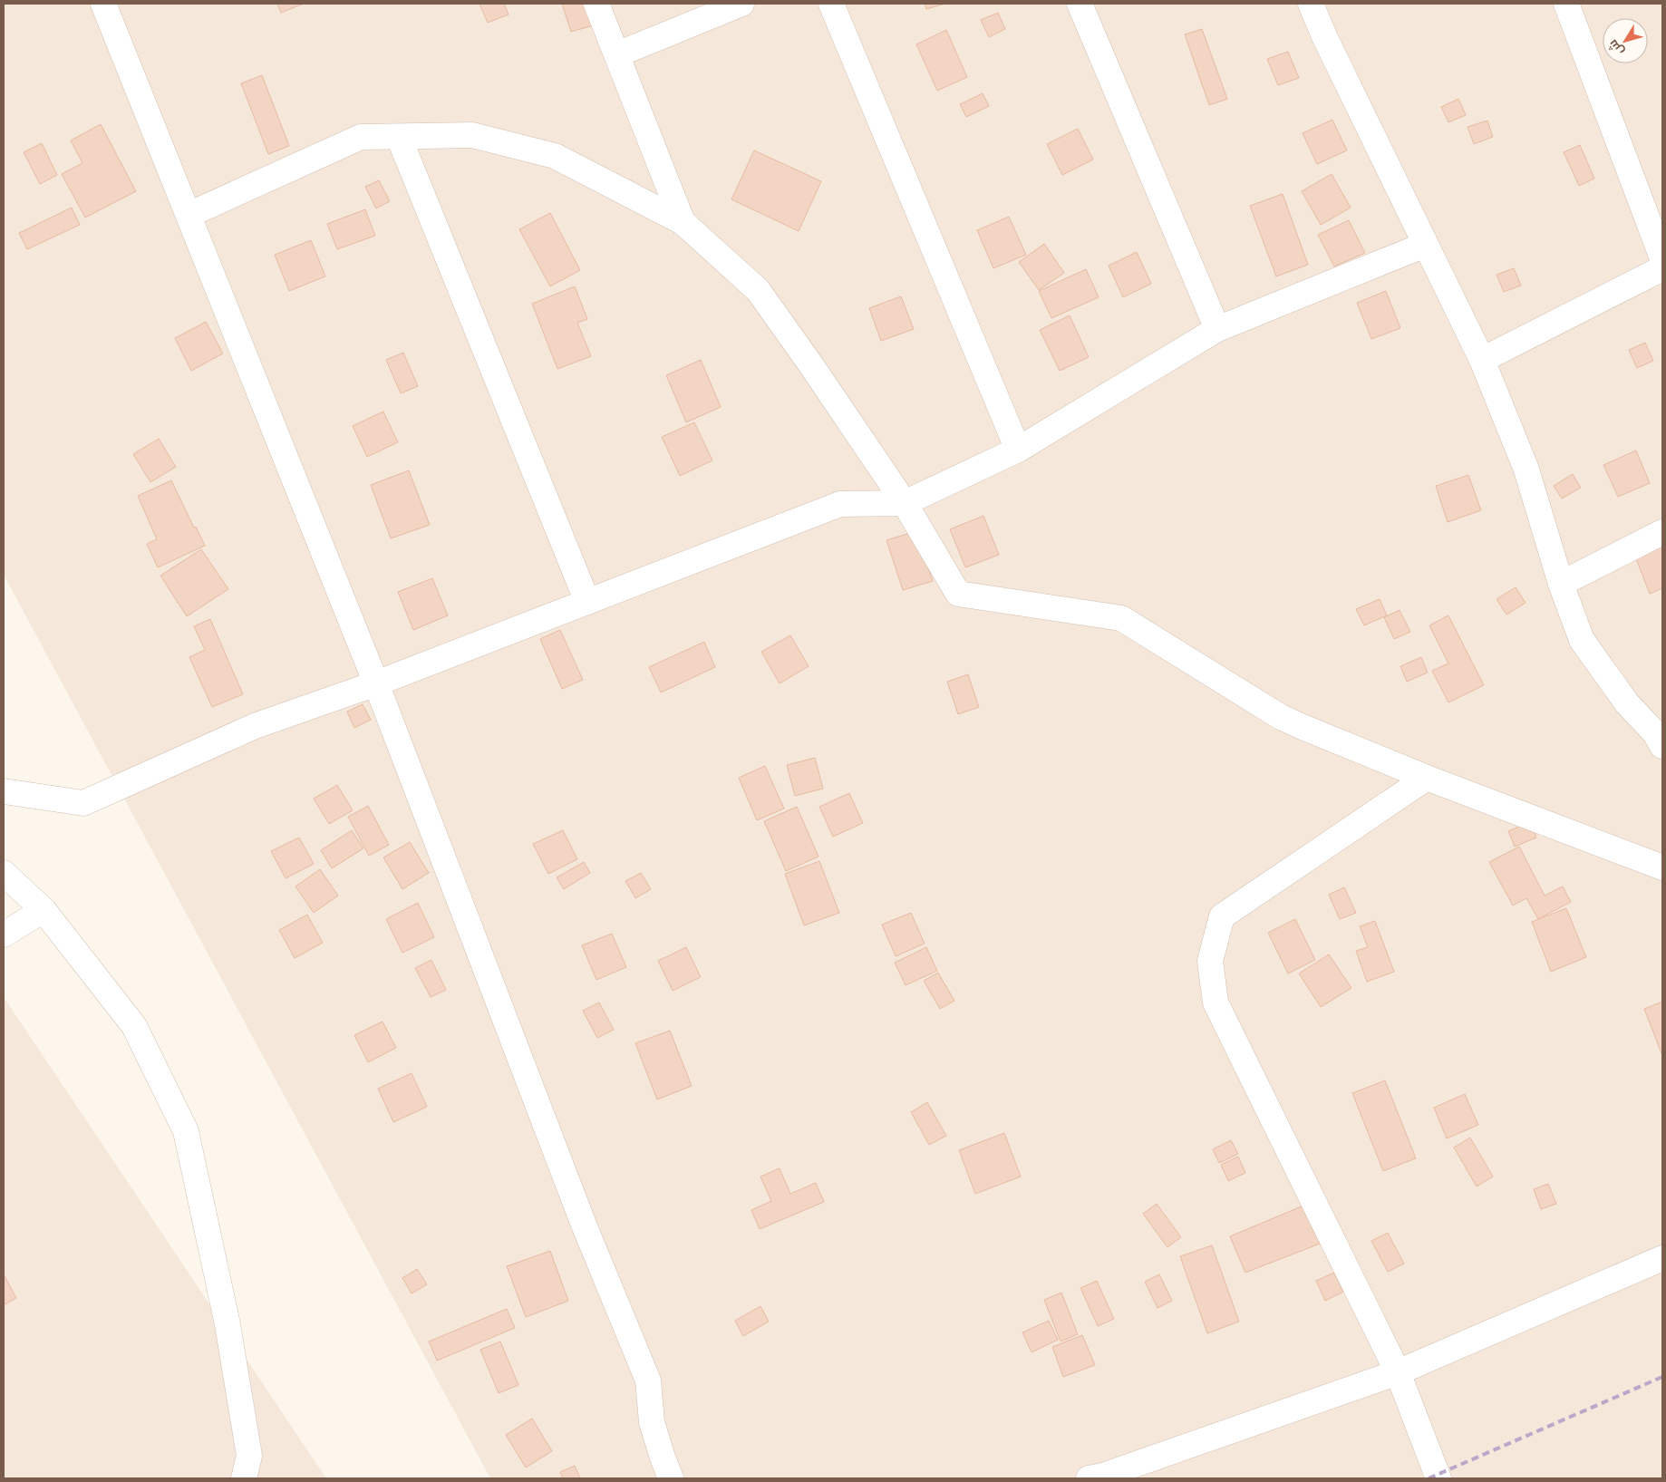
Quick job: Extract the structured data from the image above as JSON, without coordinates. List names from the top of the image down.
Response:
{
  "north": "bottom left"
}
